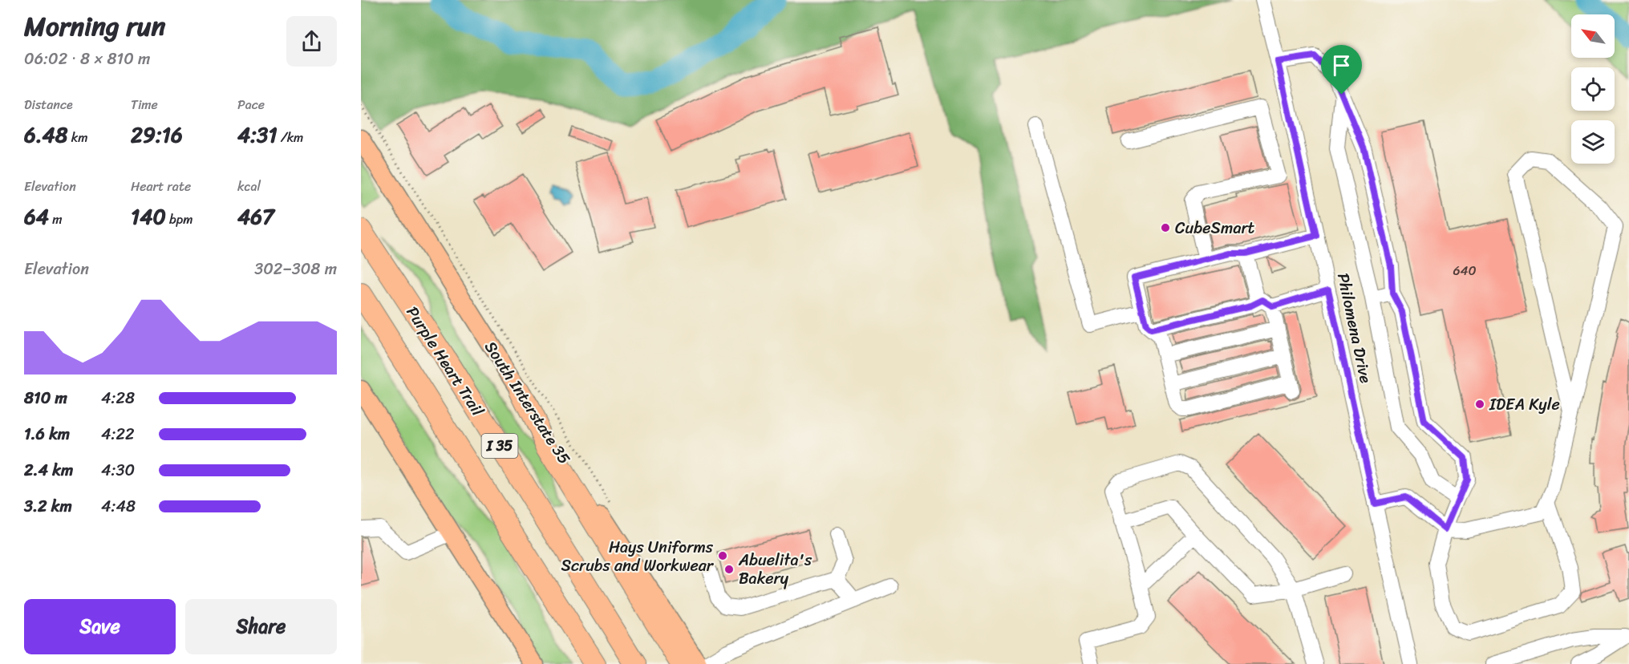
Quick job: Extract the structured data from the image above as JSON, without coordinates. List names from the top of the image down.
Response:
{
  "streets": {
    "highway": ["Purple Heart Trail", "I 35"],
    "main road": ["South Interstate 35"],
    "street": ["Philomena Drive"]
  },
  "places": [
    "CubeSmart",
    "IDEA Kyle",
    "Hays Uniforms Scrubs and Workwear",
    "Abuelita's Bakery"
  ],
  "house_numbers": ["640"],
  "north": "top left",
  "page": {
    "heading": ["Morning run", "06:02 · 8 × 810 m"],
    "stats": [
      ["Distance", "6.48 km"],
      ["Time", "29:16"],
      ["Pace", "4:31 /km"],
      ["Elevation", "64 m"],
      ["Heart rate", "140 bpm"],
      ["kcal", "467"]
    ],
    "chart": ["Elevation", "302–308 m"],
    "list": [
      {
        "name": "810 m",
        "note": "4:28"
      },
      {
        "name": "1.6 km",
        "note": "4:22"
      },
      {
        "name": "2.4 km",
        "note": "4:30"
      },
      {
        "name": "3.2 km",
        "note": "4:48"
      }
    ],
    "buttons": ["Save", "Share"]
  }
}
